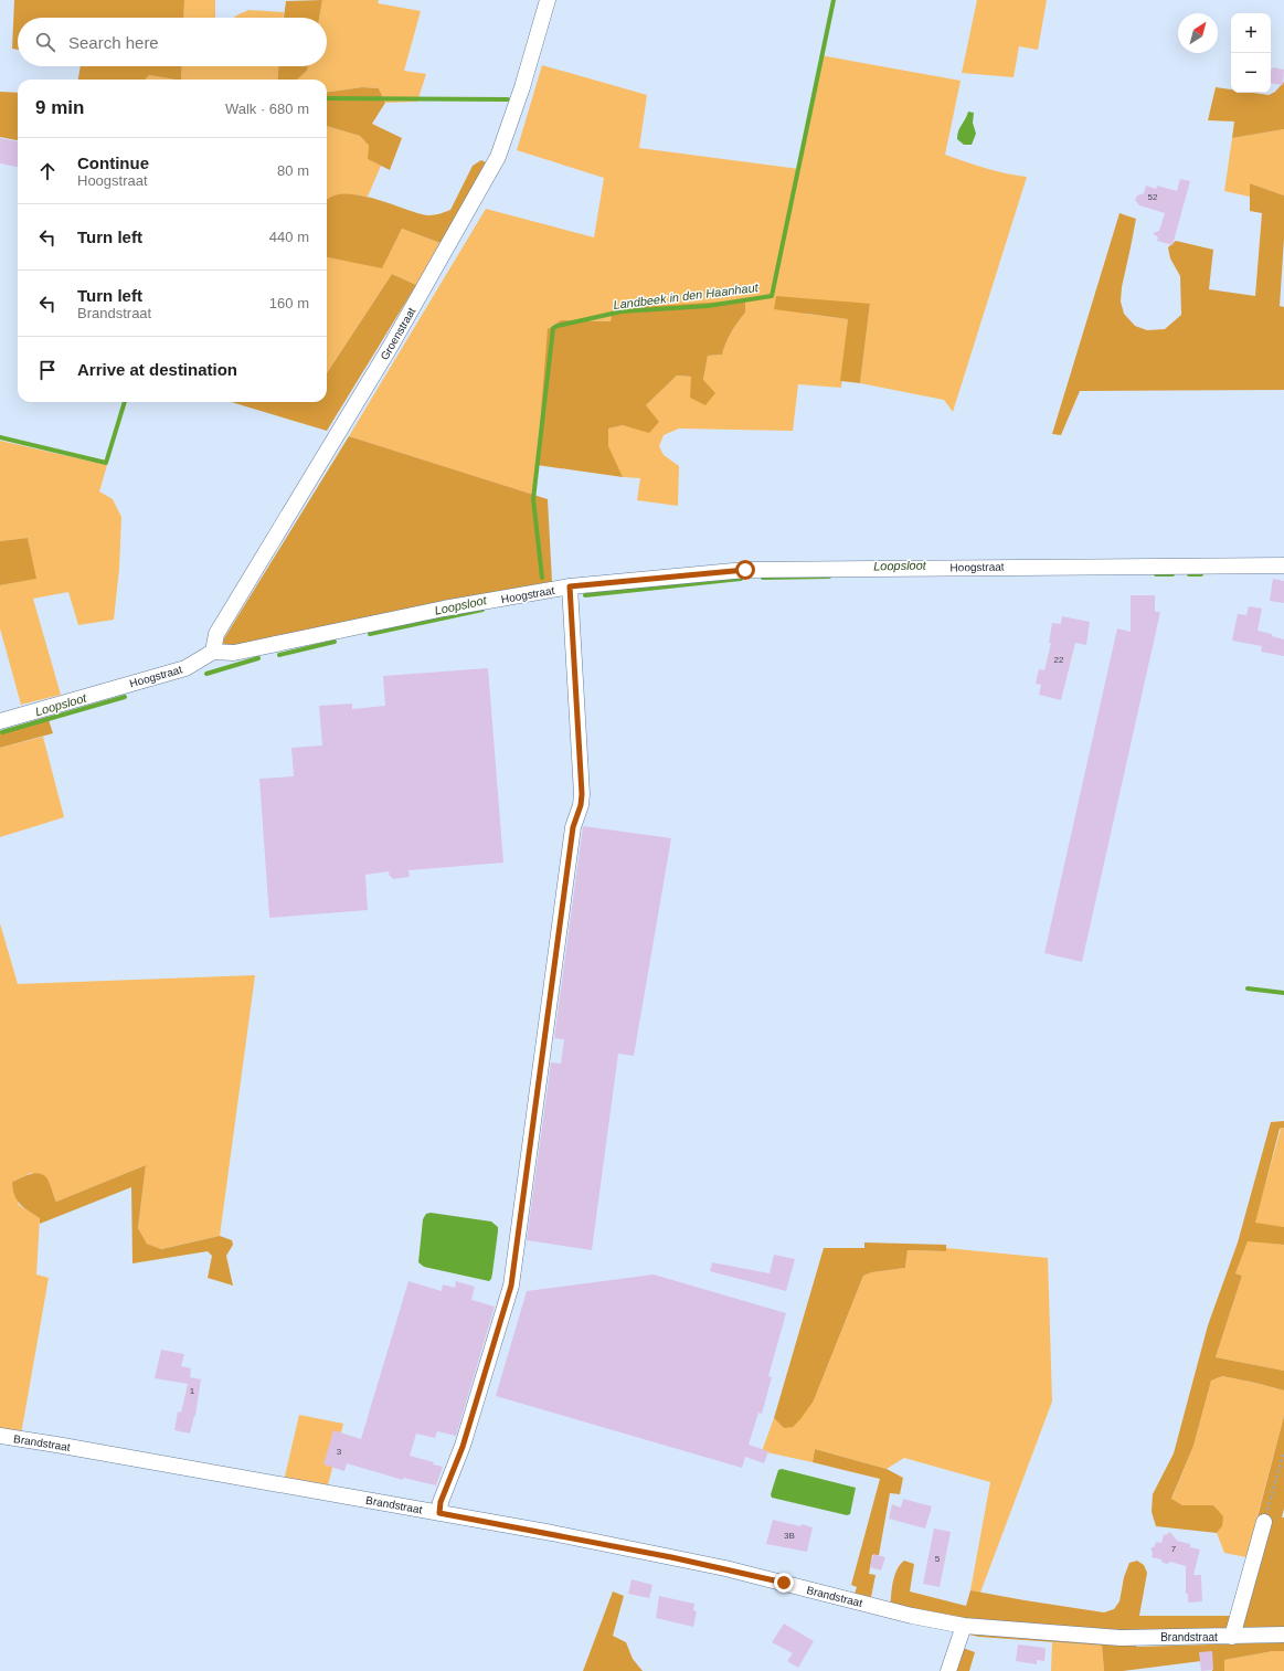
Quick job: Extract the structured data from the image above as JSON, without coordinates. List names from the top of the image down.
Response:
{
  "streets": {
    "street": ["Groenstraat", "Hoogstraat", "Brandstraat"]
  },
  "crossings": [
    ["Groenstraat", "Hoogstraat"]
  ],
  "water": ["Landbeek in den Haanhaut", "Loopsloot"],
  "house_numbers": [
    "52",
    "22",
    "1",
    "3",
    "3B",
    "7",
    "5"
  ],
  "north": "top right",
  "page": {
    "map_buttons": ["+", "−"],
    "search": "Search here",
    "heading": ["9 min", "Walk · 680 m"],
    "list": [
      ["Continue", "Hoogstraat", "80 m"],
      ["Turn left", "440 m"],
      ["Turn left", "Brandstraat", "160 m"],
      "Arrive at destination"
    ]
  }
}
